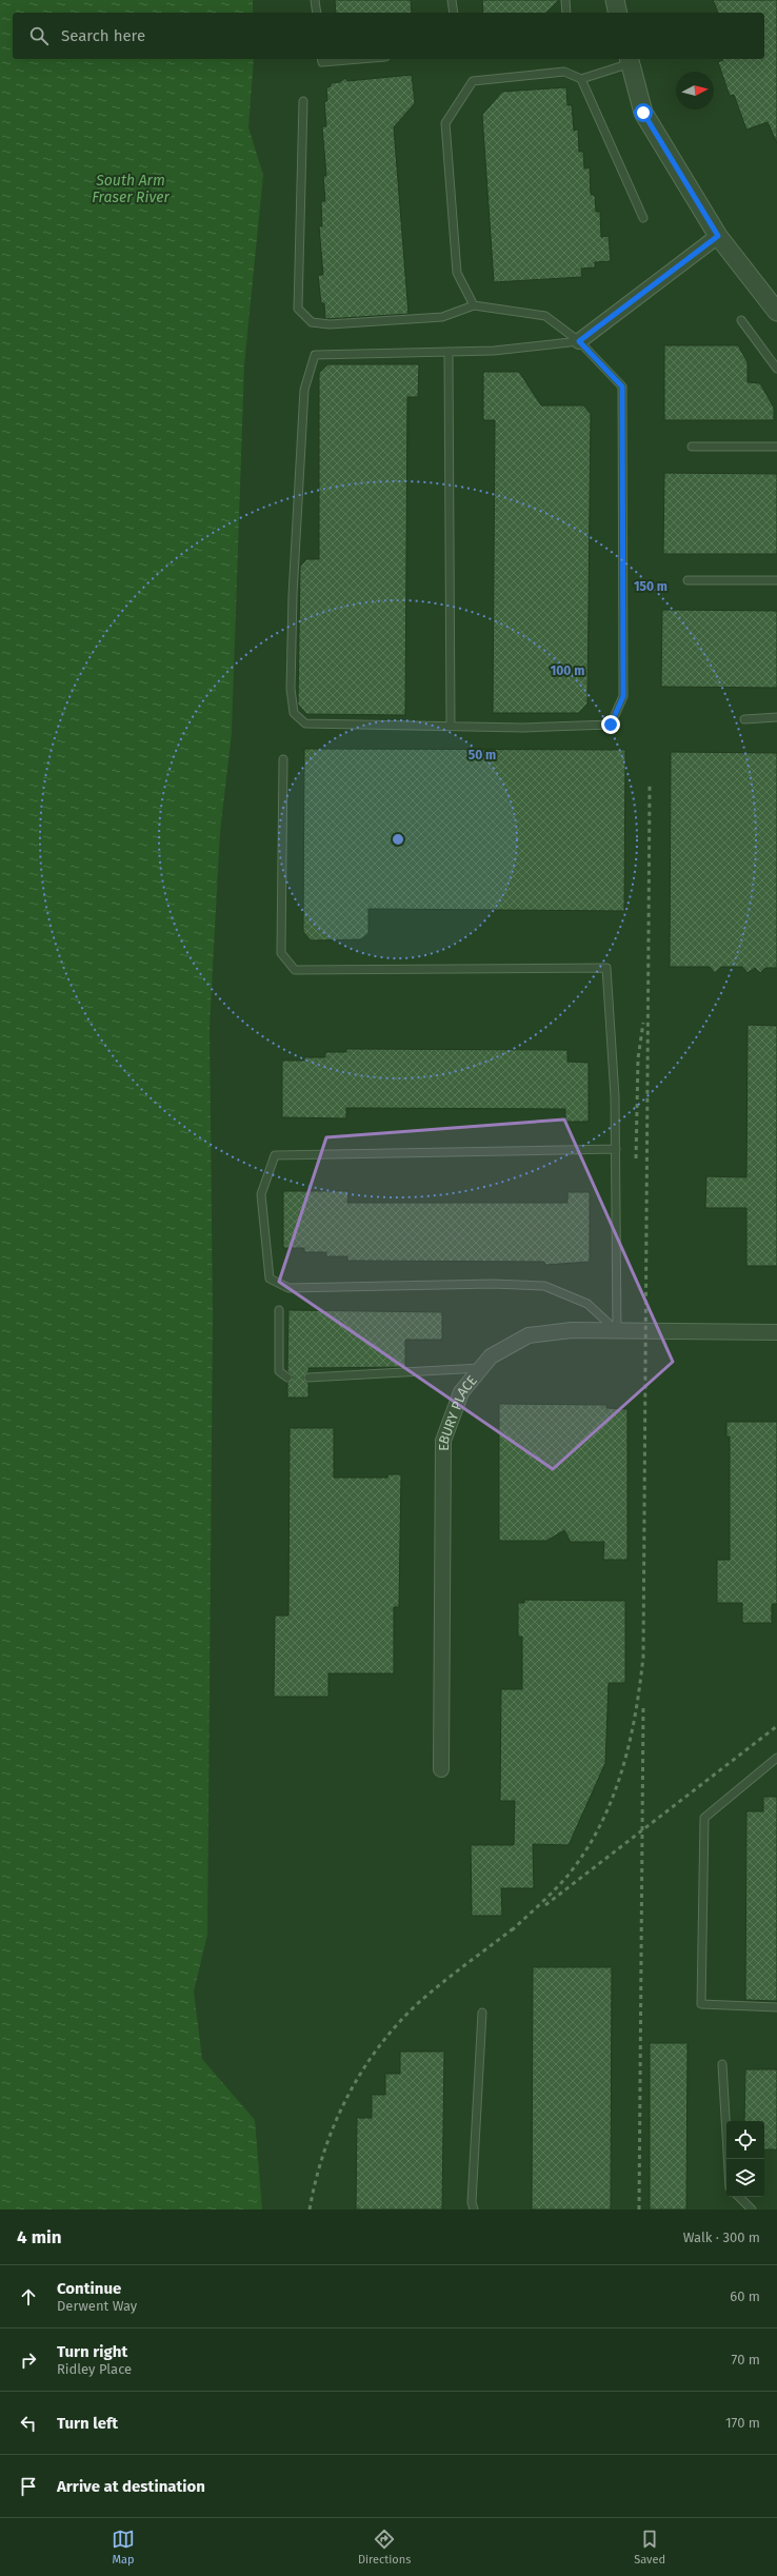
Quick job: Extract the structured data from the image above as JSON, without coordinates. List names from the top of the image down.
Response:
{
  "streets": {
    "street": ["EBURY PLACE"]
  },
  "water": ["South Arm Fraser River"],
  "north": "right",
  "page": {
    "search": "Search here",
    "heading": ["4 min", "Walk · 300 m"],
    "list": [
      ["Continue", "Derwent Way", "60 m"],
      ["Turn right", "Ridley Place", "70 m"],
      ["Turn left", "170 m"],
      "Arrive at destination"
    ],
    "nav": ["Map", "Directions", "Saved"]
  },
  "rings": ["150 m", "100 m", "50 m"]
}
